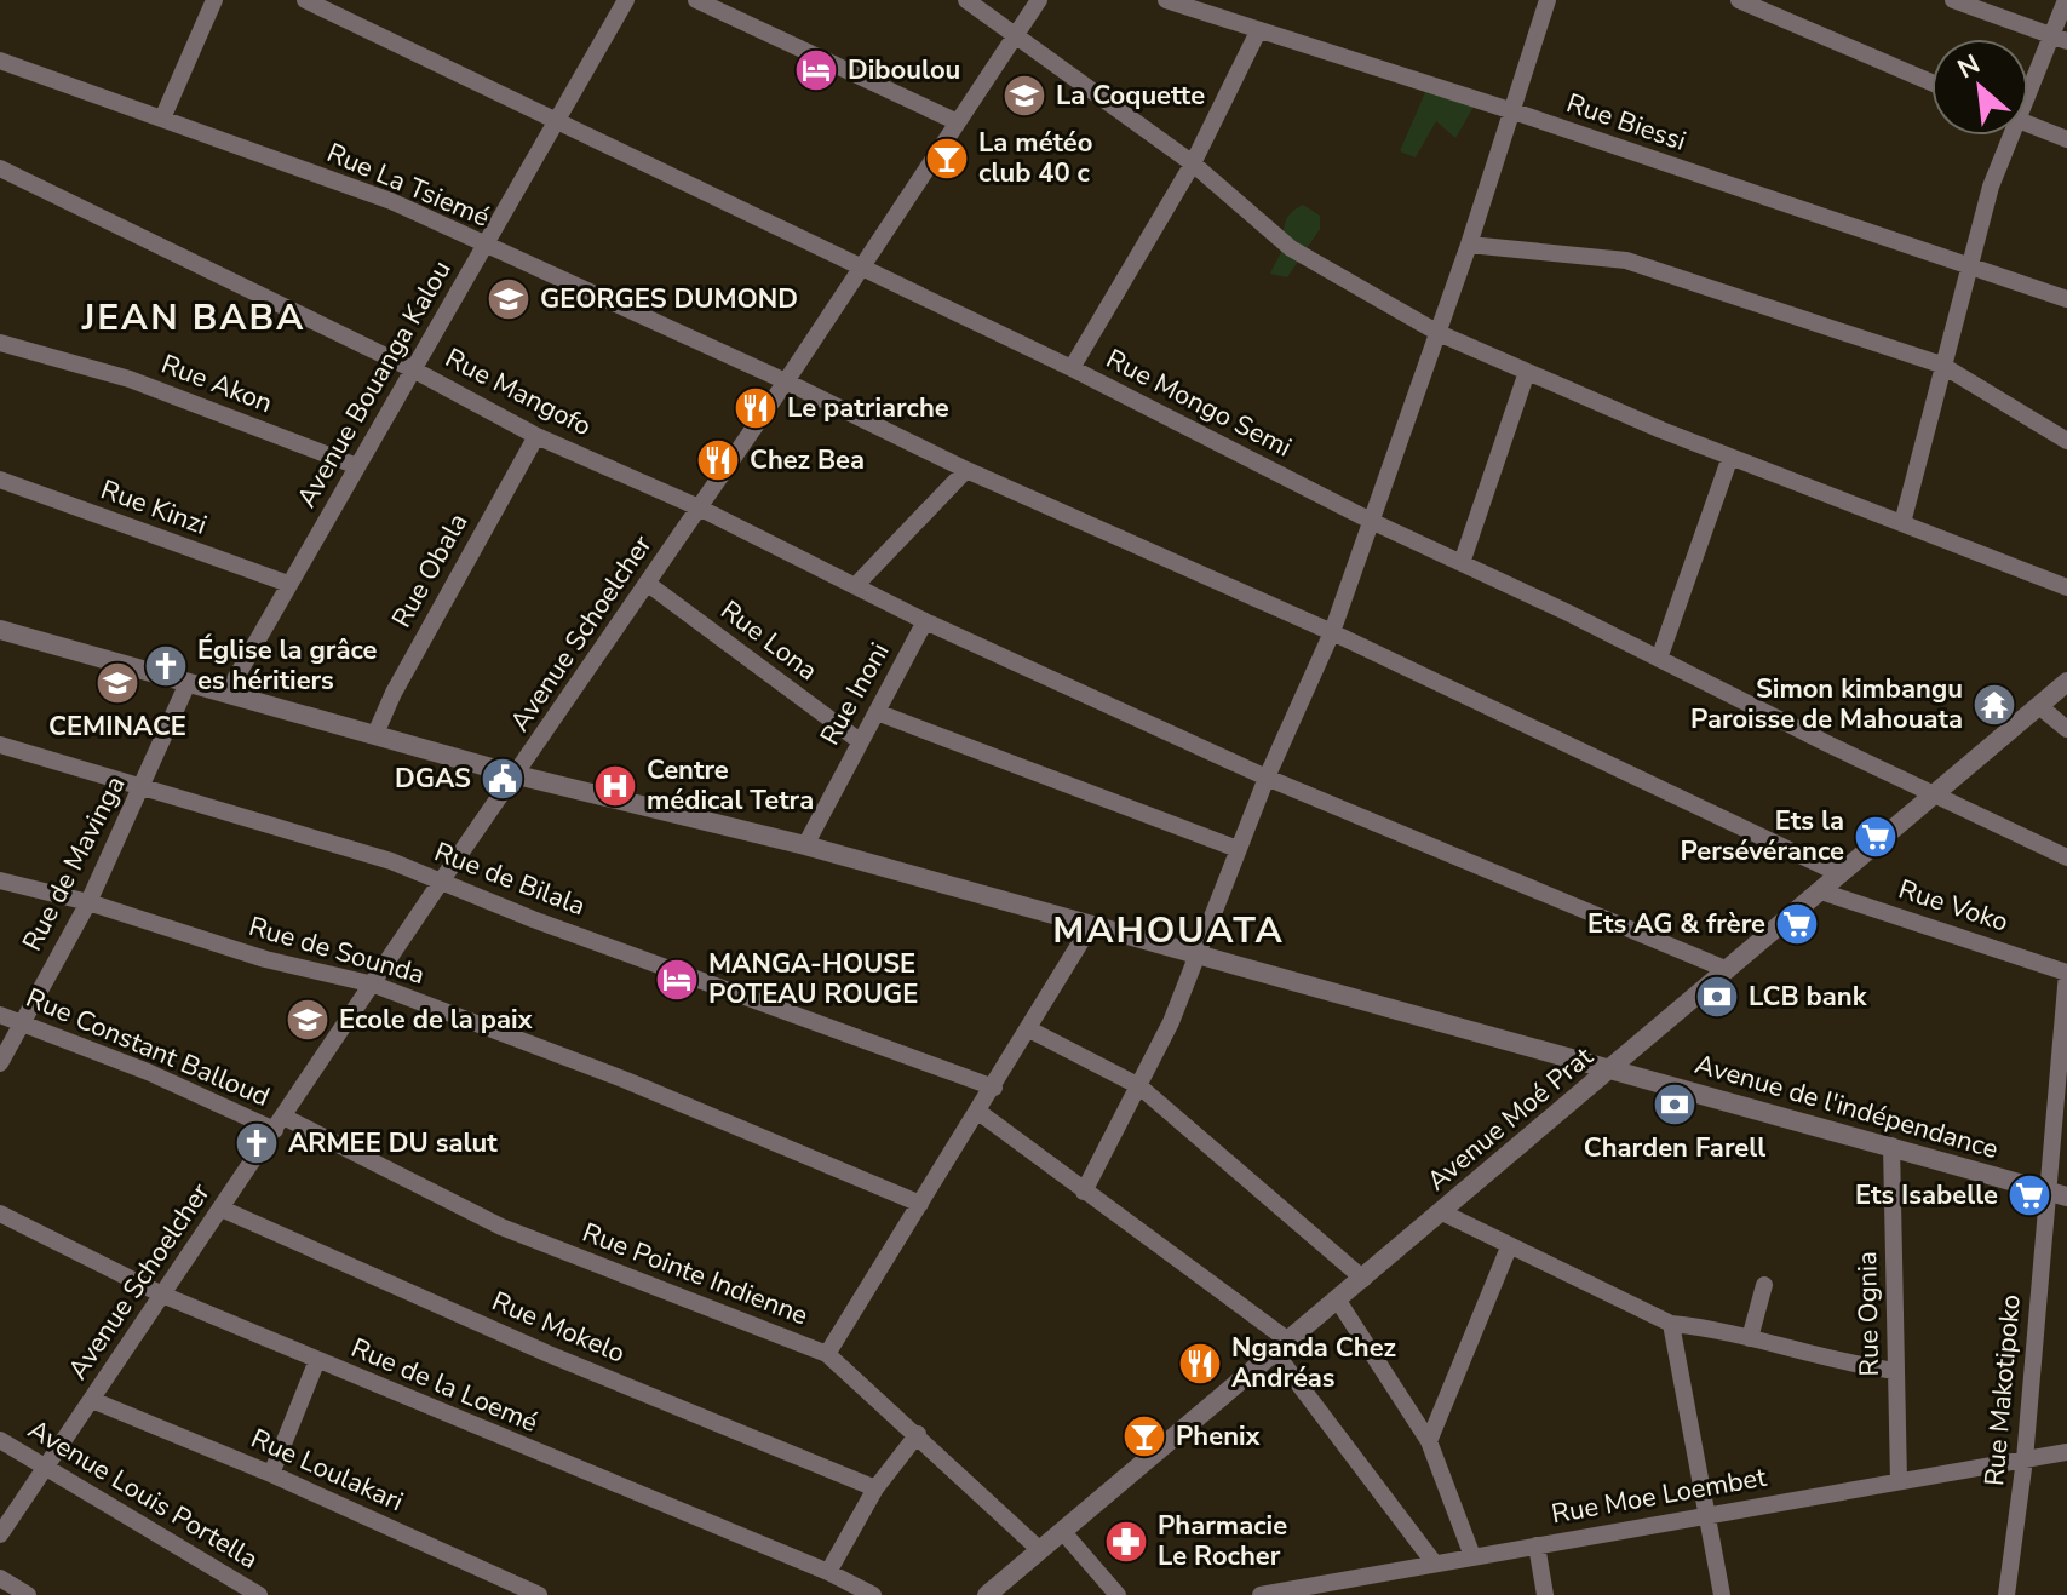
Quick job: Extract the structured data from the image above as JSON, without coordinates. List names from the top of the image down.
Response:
{
  "streets": {
    "street": [
      "Rue Biessi",
      "Rue La Tsiemé",
      "Rue Akon",
      "Avenue Bouanga Kalou",
      "Rue Mangofo",
      "Rue Mongo Semi",
      "Rue Kinzi",
      "Rue Obala",
      "Avenue Schoelcher",
      "Rue Lona",
      "Rue Inoni",
      "Rue de Mavinga",
      "Rue de Bilala",
      "Rue Voko",
      "Rue de Sounda",
      "Rue Constant Balloud",
      "Avenue de l'indépendance",
      "Avenue Moé Prat",
      "Rue Pointe Indienne",
      "Rue Ognia",
      "Rue Mokelo",
      "Rue de la Loemé",
      "Rue Makotipoko",
      "Rue Loulakari",
      "Avenue Louis Portella",
      "Rue Moe Loembet"
    ]
  },
  "crossings": [
    ["Rue La Tsiemé", "Avenue Bouanga Kalou"],
    ["Rue La Tsiemé", "Avenue Schoelcher"],
    ["Rue La Tsiemé", "Avenue Moé Prat"],
    ["Rue Akon", "Avenue Bouanga Kalou"],
    ["Avenue Bouanga Kalou", "Rue Mangofo"],
    ["Avenue Bouanga Kalou", "Rue Mongo Semi"],
    ["Avenue Bouanga Kalou", "Rue Kinzi"],
    ["Rue Mangofo", "Rue Obala"],
    ["Rue Mangofo", "Avenue Schoelcher"],
    ["Rue Mangofo", "Rue Inoni"],
    ["Rue Mangofo", "Avenue Moé Prat"],
    ["Rue Mongo Semi", "Avenue Schoelcher"],
    ["Rue Mongo Semi", "Avenue Moé Prat"],
    ["Avenue Schoelcher", "Rue Lona"],
    ["Avenue Schoelcher", "Rue de Bilala"],
    ["Avenue Schoelcher", "Rue de Sounda"],
    ["Avenue Schoelcher", "Rue Constant Balloud"],
    ["Avenue Schoelcher", "Rue Pointe Indienne"],
    ["Avenue Schoelcher", "Rue Mokelo"],
    ["Avenue Schoelcher", "Rue de la Loemé"],
    ["Avenue Schoelcher", "Rue Loulakari"],
    ["Avenue Schoelcher", "Avenue Louis Portella"],
    ["Rue Lona", "Rue Inoni"],
    ["Rue de Mavinga", "Rue de Bilala"],
    ["Rue de Mavinga", "Rue de Sounda"],
    ["Rue de Mavinga", "Rue Constant Balloud"],
    ["Rue Voko", "Avenue Moé Prat"],
    ["Rue Voko", "Rue Makotipoko"],
    ["Rue Constant Balloud", "Rue Pointe Indienne"],
    ["Avenue de l'indépendance", "Avenue Moé Prat"],
    ["Avenue de l'indépendance", "Rue Ognia"],
    ["Avenue de l'indépendance", "Rue Makotipoko"],
    ["Avenue Moé Prat", "Rue Pointe Indienne"],
    ["Rue Ognia", "Rue Moe Loembet"],
    ["Rue Makotipoko", "Rue Moe Loembet"]
  ],
  "districts": ["JEAN BABA", "MAHOUATA"],
  "places": {
    "hotel": ["Diboulou", "MANGA-HOUSE POTEAU ROUGE"],
    "school or university": [
      "La Coquette",
      "GEORGES DUMOND",
      "CEMINACE",
      "Ecole de la paix"
    ],
    "bar": ["La météo club 40 c", "Phenix"],
    "restaurant": ["Le patriarche", "Chez Bea", "Nganda Chez Andréas"],
    "church": ["Église la grâce es héritiers", "ARMEE DU salut"],
    "temple": ["Simon kimbangu Paroisse de Mahouata"],
    "public building": ["DGAS"],
    "hospital": ["Centre médical Tetra"],
    "supermarket": ["Ets la Persévérance", "Ets AG & frère", "Ets Isabelle"],
    "bank": ["LCB bank", "Charden Farell"],
    "pharmacy": ["Pharmacie Le Rocher"]
  },
  "north": "top left"
}
